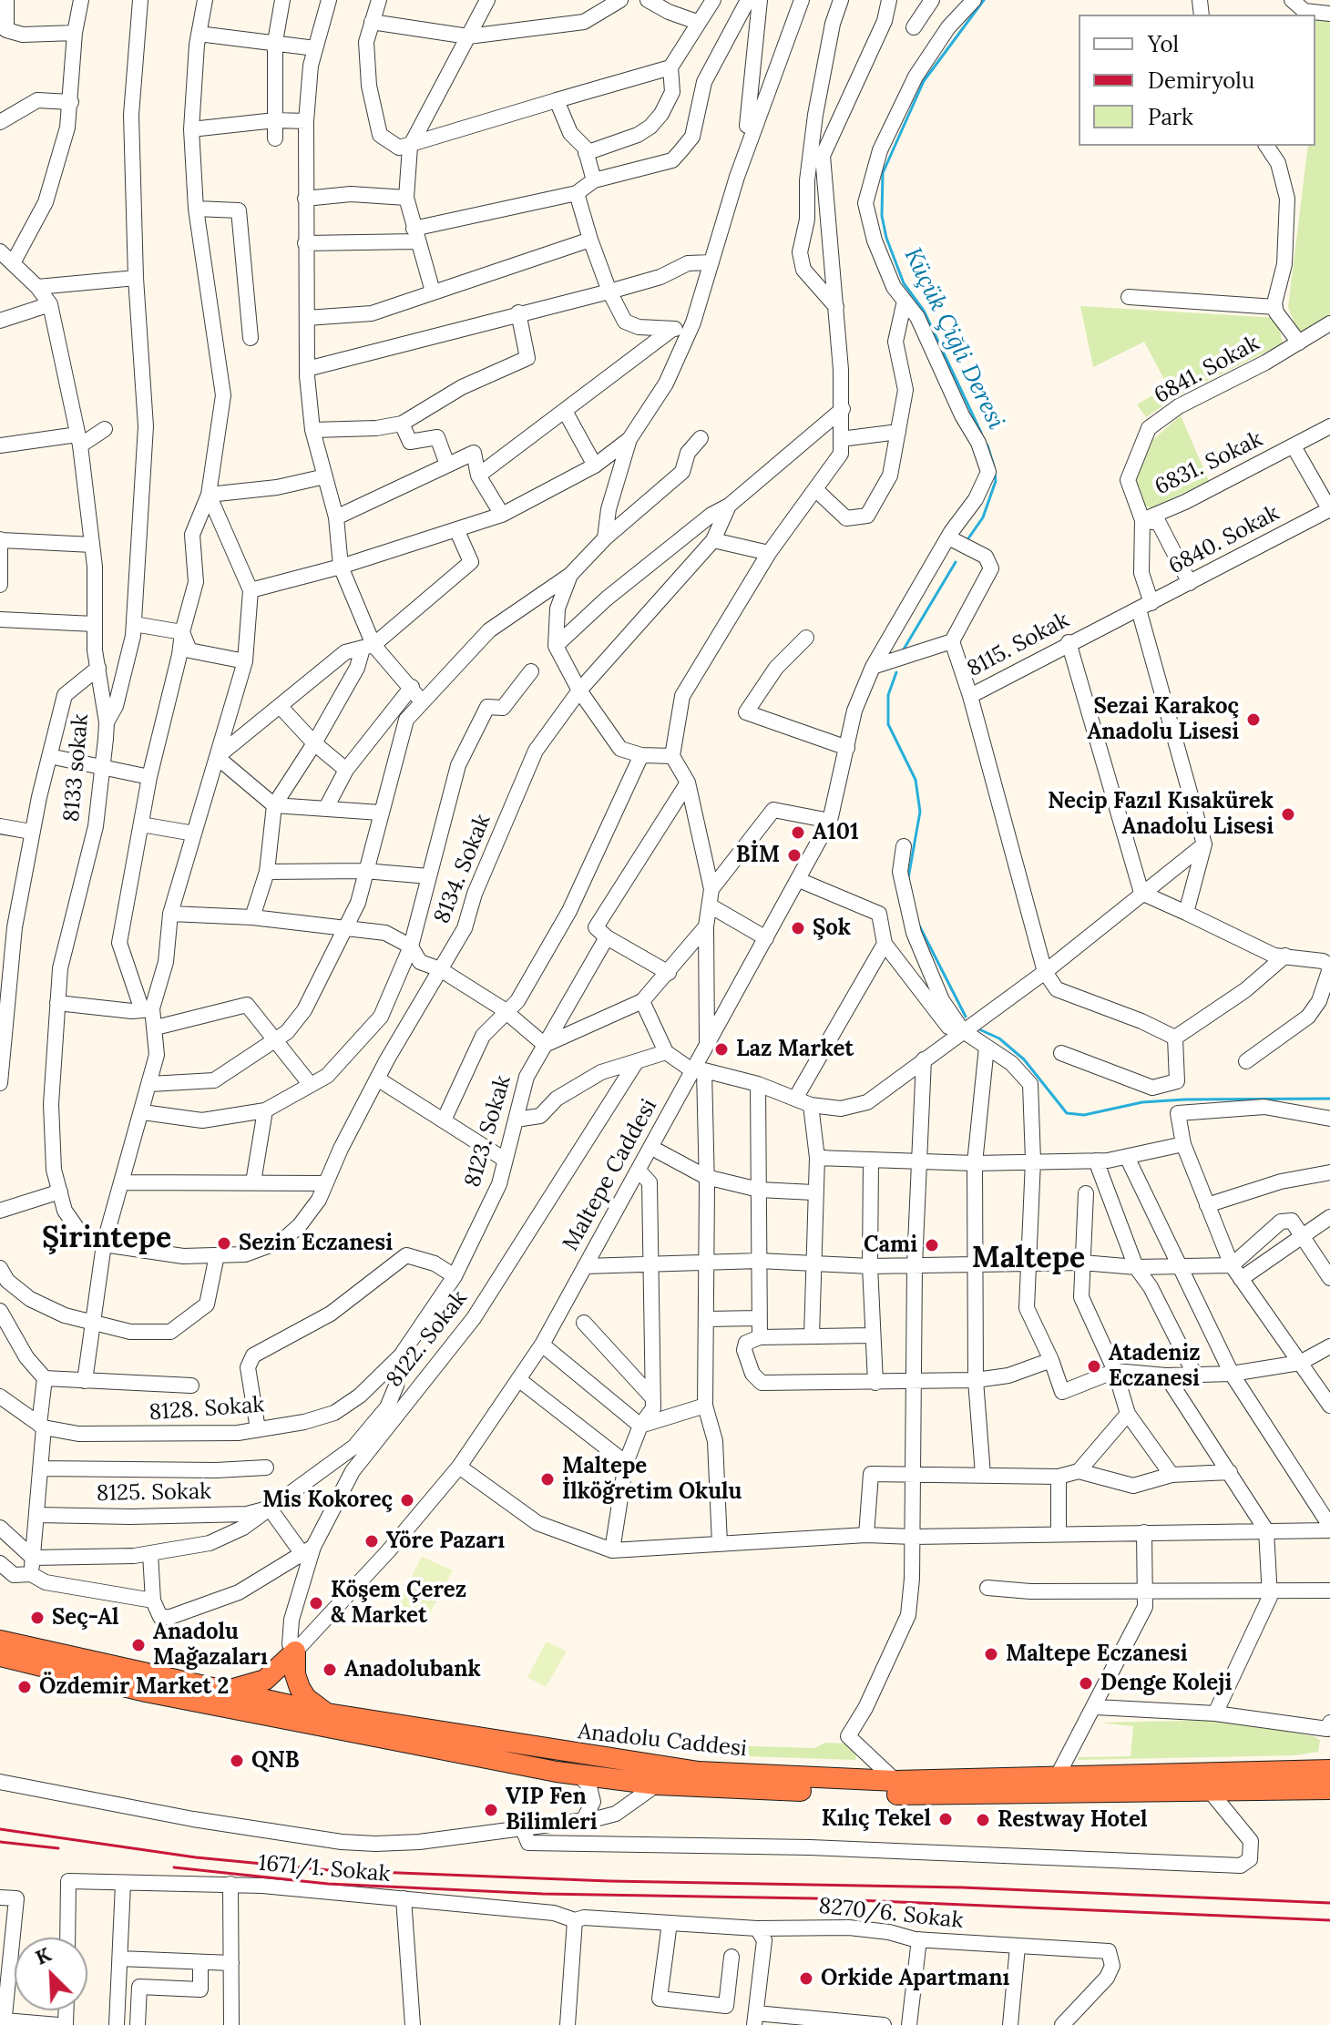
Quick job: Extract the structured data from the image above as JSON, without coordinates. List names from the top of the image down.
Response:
{
  "streets": {
    "highway": ["Anadolu Caddesi"],
    "street": [
      "6841. Sokak",
      "6831. Sokak",
      "6840. Sokak",
      "8115. Sokak",
      "8133 sokak",
      "8134. Sokak",
      "8123. Sokak",
      "Maltepe Caddesi",
      "8122. Sokak",
      "8128. Sokak",
      "8125. Sokak",
      "1671/1. Sokak",
      "8270/6. Sokak"
    ]
  },
  "crossings": [
    ["6841. Sokak", "6831. Sokak"],
    ["6831. Sokak", "6840. Sokak"],
    ["6831. Sokak", "8115. Sokak"],
    ["6840. Sokak", "8115. Sokak"],
    ["8133 sokak", "8134. Sokak"],
    ["8123. Sokak", "8128. Sokak"],
    ["8123. Sokak", "8125. Sokak"],
    ["Maltepe Caddesi", "8122. Sokak"],
    ["1671/1. Sokak", "8270/6. Sokak"]
  ],
  "districts": ["Şirintepe", "Maltepe"],
  "water": ["Küçük Çiğli Deresi"],
  "places": [
    "Sezai Karakoç Anadolu Lisesi",
    "Necip Fazıl Kısakürek Anadolu Lisesi",
    "A101",
    "BİM",
    "Şok",
    "Laz Market",
    "Sezin Eczanesi",
    "Cami",
    "Atadeniz Eczanesi",
    "Maltepe İlköğretim Okulu",
    "Mis Kokoreç",
    "Yöre Pazarı",
    "Köşem Çerez & Market",
    "Seç-Al",
    "Anadolu Mağazaları",
    "Maltepe Eczanesi",
    "Anadolubank",
    "Denge Koleji",
    "Özdemir Market 2",
    "QNB",
    "VIP Fen Bilimleri",
    "Kılıç Tekel",
    "Restway Hotel",
    "Orkide Apartmanı"
  ],
  "legend": ["Yol", "Demiryolu", "Park"],
  "north": "top left"
}
